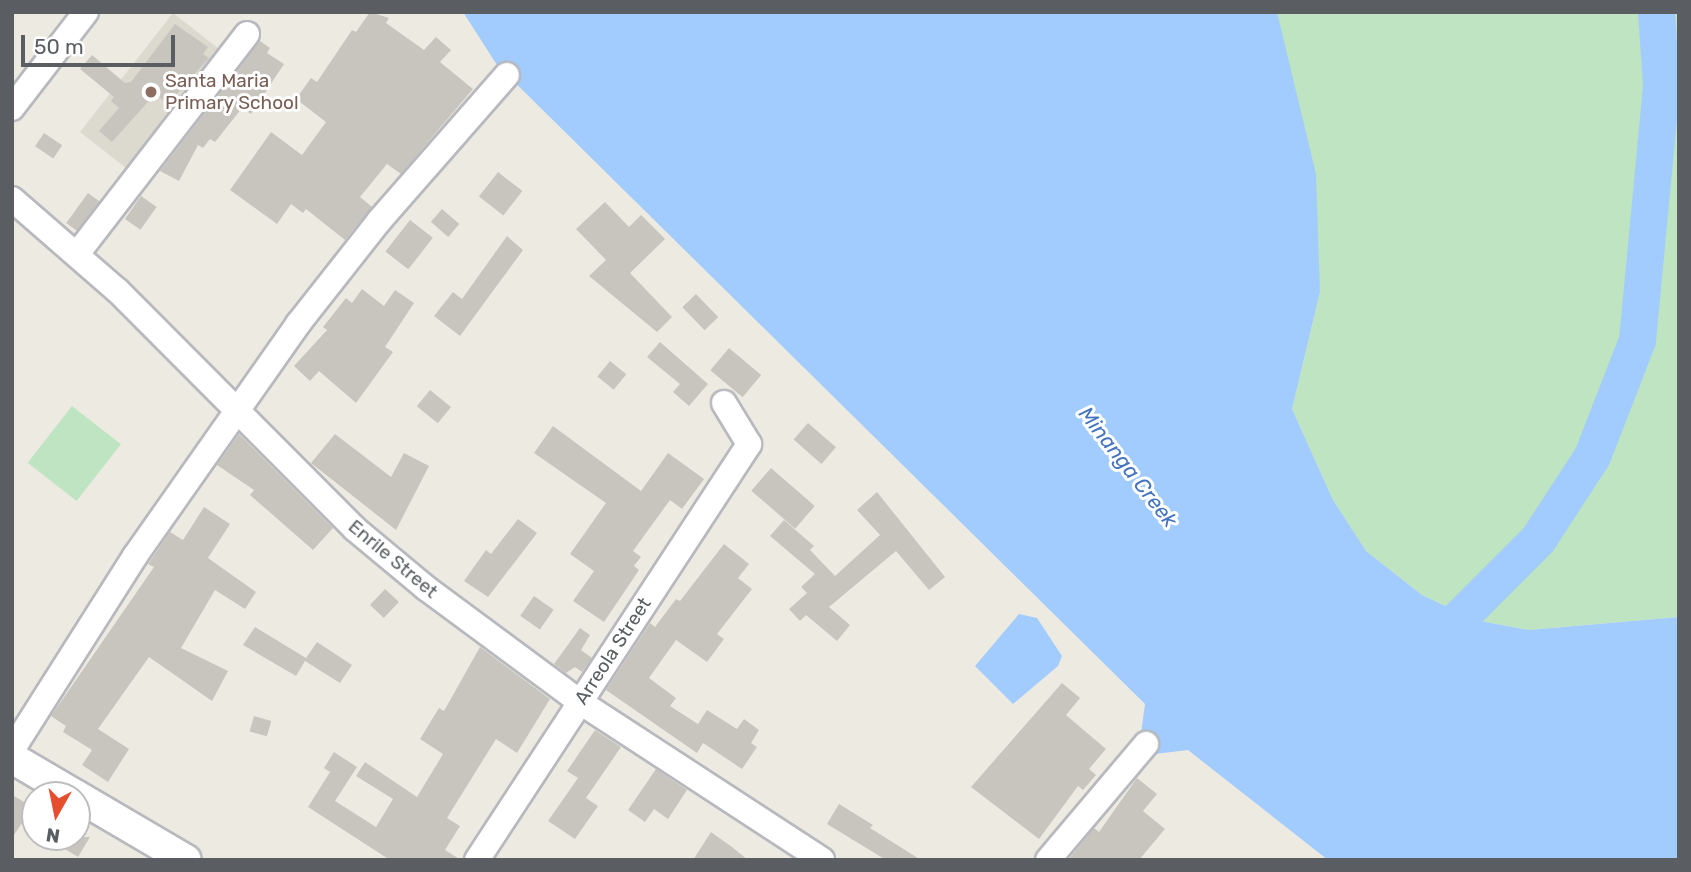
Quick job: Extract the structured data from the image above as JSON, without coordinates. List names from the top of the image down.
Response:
{
  "streets": {
    "street": ["Enrile Street", "Arreola Street"]
  },
  "crossings": [
    ["Enrile Street", "Arreola Street"]
  ],
  "water": ["Minanga Creek"],
  "places": ["Santa Maria Primary School"],
  "scale_bar": "50 m",
  "north": "bottom"
}
